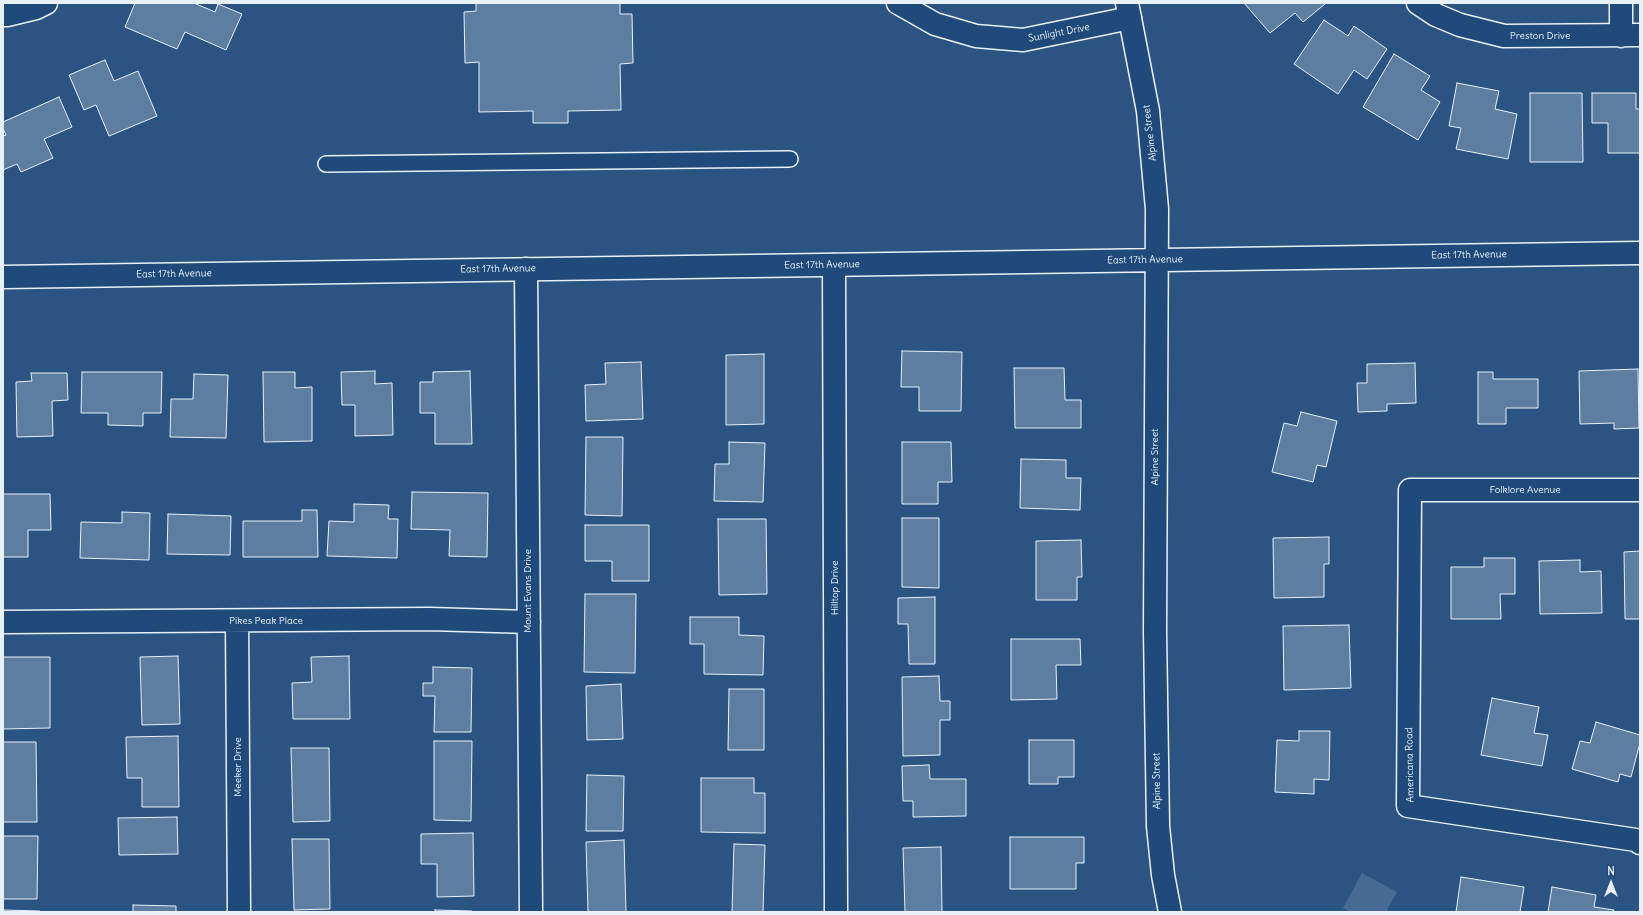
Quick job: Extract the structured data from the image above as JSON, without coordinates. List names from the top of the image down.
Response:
{
  "streets": {
    "street": [
      "Sunlight Drive",
      "Preston Drive",
      "Alpine Street",
      "East 17th Avenue",
      "Folklore Avenue",
      "Hilltop Drive",
      "Mount Evans Drive",
      "Pikes Peak Place",
      "Americana Road",
      "Meeker Drive"
    ]
  },
  "crossings": [
    ["Sunlight Drive", "Alpine Street"],
    ["Alpine Street", "East 17th Avenue"],
    ["East 17th Avenue", "Hilltop Drive"],
    ["East 17th Avenue", "Mount Evans Drive"],
    ["Folklore Avenue", "Americana Road"],
    ["Mount Evans Drive", "Pikes Peak Place"],
    ["Pikes Peak Place", "Meeker Drive"]
  ],
  "north": "top"
}
